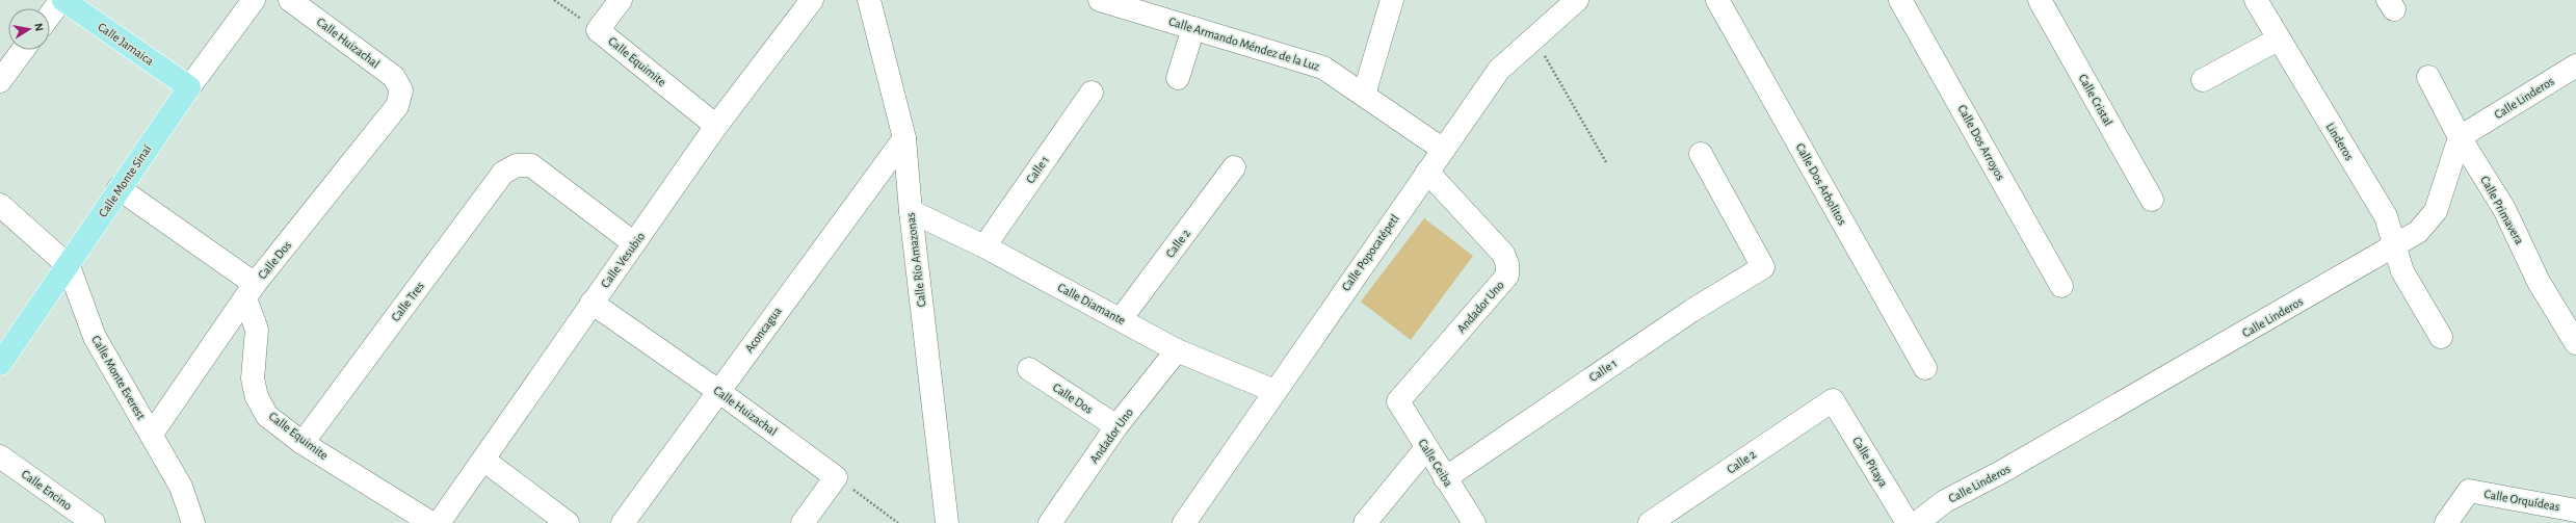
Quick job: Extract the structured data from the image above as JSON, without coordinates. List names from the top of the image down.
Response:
{
  "streets": {
    "main road": ["Calle Jamaica", "Calle Monte Sinaí"],
    "street": [
      "Calle Huizachal",
      "Calle Armando Méndez de la Luz",
      "Calle Equimite",
      "Calle Linderos",
      "Calle Cristal",
      "Linderos",
      "Calle Dos Arroyos",
      "Calle 1",
      "Calle Dos Arbolitos",
      "Calle Primavera",
      "Calle 2",
      "Calle Popocatépetl",
      "Calle Dos",
      "Calle Vesubio",
      "Calle Río Amazonas",
      "Calle Tres",
      "Calle Diamante",
      "Andador Uno",
      "Aconcagua",
      "Calle Monte Everest",
      "Calle Pitaya",
      "Calle Ceiba",
      "Calle Encino",
      "Calle Orquídeas"
    ]
  },
  "crossings": [
    ["Calle Huizachal", "Calle Dos"],
    ["Calle Huizachal", "Calle Vesubio"],
    ["Calle Huizachal", "Aconcagua"],
    ["Calle Jamaica", "Calle Monte Sinaí"],
    ["Calle Armando Méndez de la Luz", "Calle Popocatépetl"],
    ["Calle Equimite", "Calle Dos"],
    ["Calle Equimite", "Calle Vesubio"],
    ["Calle Equimite", "Calle Tres"],
    ["Calle Linderos", "Linderos"],
    ["Calle Linderos", "Calle Primavera"],
    ["Calle 1", "Calle Diamante"],
    ["Calle 1", "Calle Ceiba"],
    ["Calle Monte Sinaí", "Calle Monte Everest"],
    ["Calle 2", "Calle Diamante"],
    ["Calle 2", "Calle Pitaya"],
    ["Calle Popocatépetl", "Calle Diamante"],
    ["Calle Popocatépetl", "Andador Uno"],
    ["Calle Dos", "Andador Uno"],
    ["Calle Dos", "Calle Monte Everest"],
    ["Calle Vesubio", "Calle Tres"],
    ["Calle Río Amazonas", "Calle Diamante"],
    ["Calle Río Amazonas", "Aconcagua"],
    ["Calle Diamante", "Andador Uno"],
    ["Andador Uno", "Calle Ceiba"]
  ],
  "north": "right"
}
